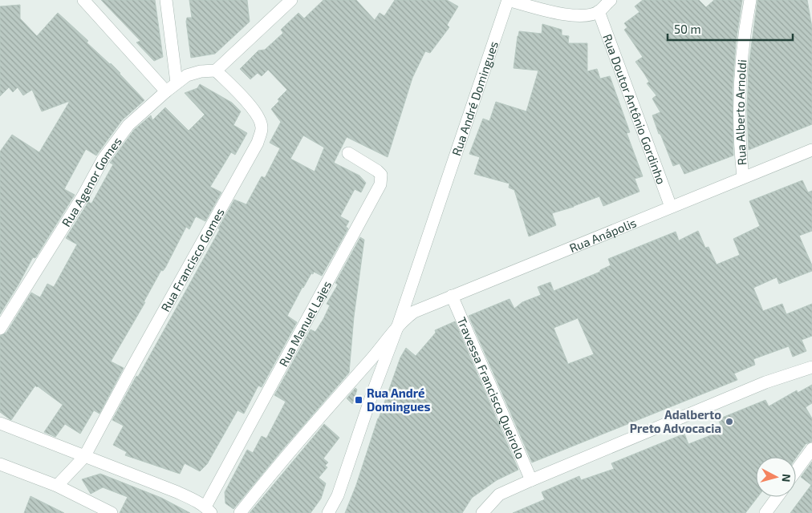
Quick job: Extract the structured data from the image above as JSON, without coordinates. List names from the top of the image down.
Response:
{
  "streets": {
    "street": [
      "Rua André Domingues",
      "Rua Doutor Antônio Gordinho",
      "Rua Alberto Arnoldi",
      "Rua Agenor Gomes",
      "Rua Anápolis",
      "Rua Francisco Gomes",
      "Rua Manuel Lajes",
      "Travessa Francisco Queirolo"
    ]
  },
  "crossings": [
    ["Rua André Domingues", "Rua Anápolis"],
    ["Rua Doutor Antônio Gordinho", "Rua Anápolis"],
    ["Rua Alberto Arnoldi", "Rua Anápolis"],
    ["Rua Agenor Gomes", "Rua Francisco Gomes"],
    ["Rua Anápolis", "Travessa Francisco Queirolo"]
  ],
  "places": {
    "transit": ["Rua André Domingues"],
    "other": ["Adalberto Preto Advocacia"]
  },
  "scale_bar": "50 m",
  "north": "right"
}
